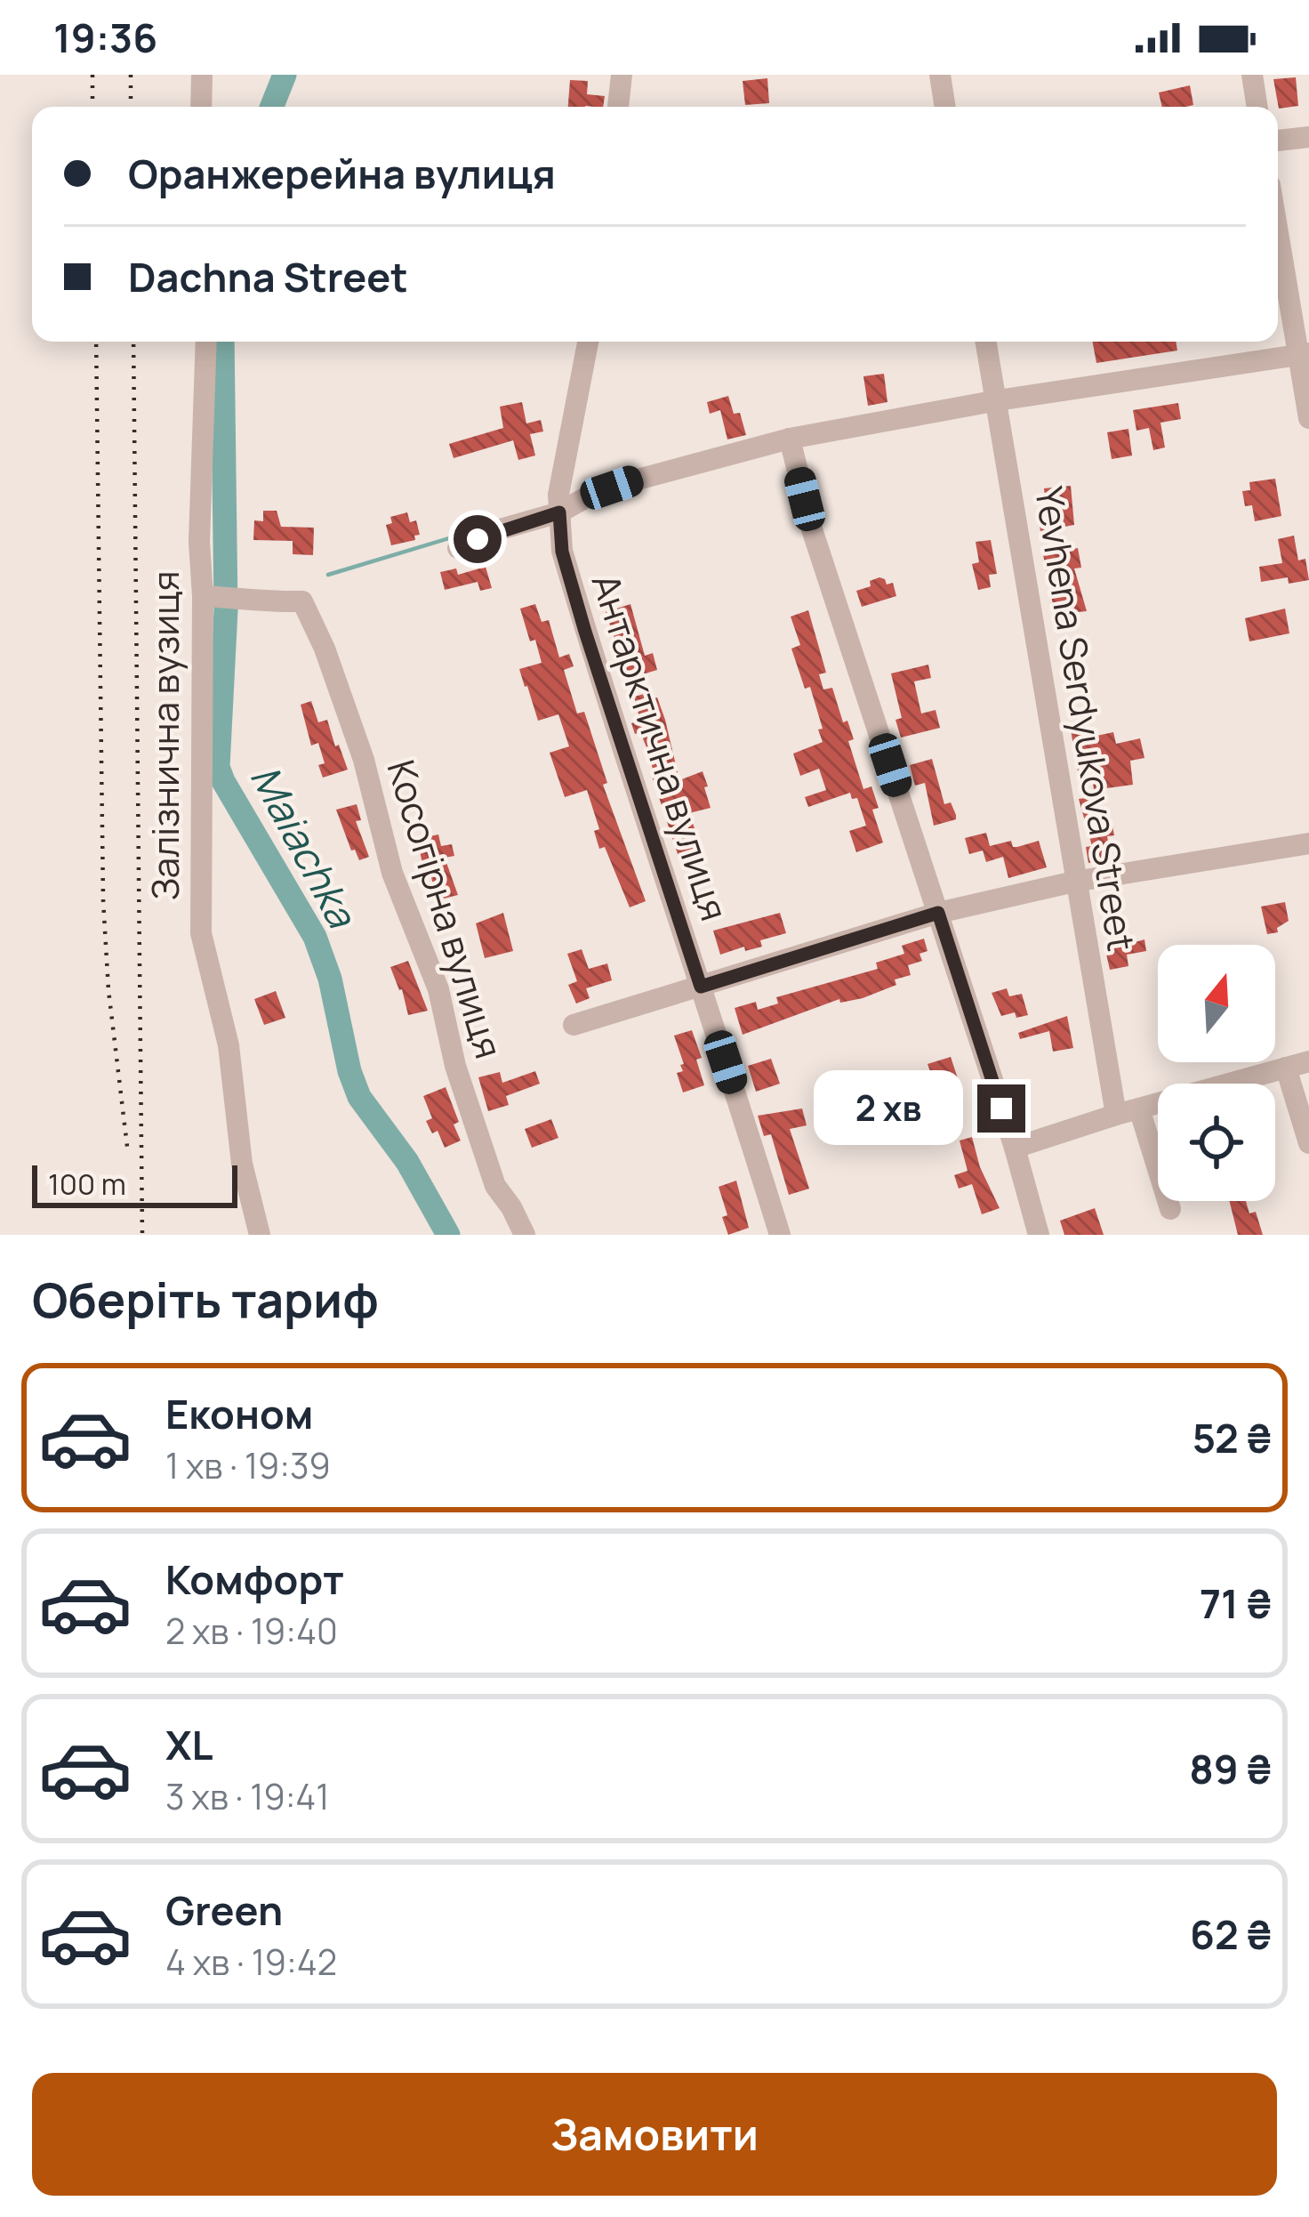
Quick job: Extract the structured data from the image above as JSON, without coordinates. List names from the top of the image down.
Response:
{
  "streets": {
    "street": [
      "Yevhena Serdyukova Street",
      "Залізнична вузиця",
      "Антарктична вулиця",
      "Косогірна вулиця"
    ]
  },
  "crossings": [
    ["Залізнична вузиця", "Косогірна вулиця"]
  ],
  "water": ["Maiachka"],
  "scale_bar": "100 m",
  "north": "top",
  "page": {
    "status": "19:36",
    "banner": ["Оранжерейна вулиця", "Dachna Street"],
    "bubble": "2 хв",
    "scale": "100 m",
    "heading": "Оберіть тариф",
    "list": [
      {
        "name": "Економ",
        "note": "1 хв · 19:39",
        "value": "52 ₴"
      },
      {
        "name": "Комфорт",
        "note": "2 хв · 19:40",
        "value": "71 ₴"
      },
      {
        "name": "XL",
        "note": "3 хв · 19:41",
        "value": "89 ₴"
      },
      {
        "name": "Green",
        "note": "4 хв · 19:42",
        "value": "62 ₴"
      }
    ],
    "buttons": "Замовити"
  }
}
